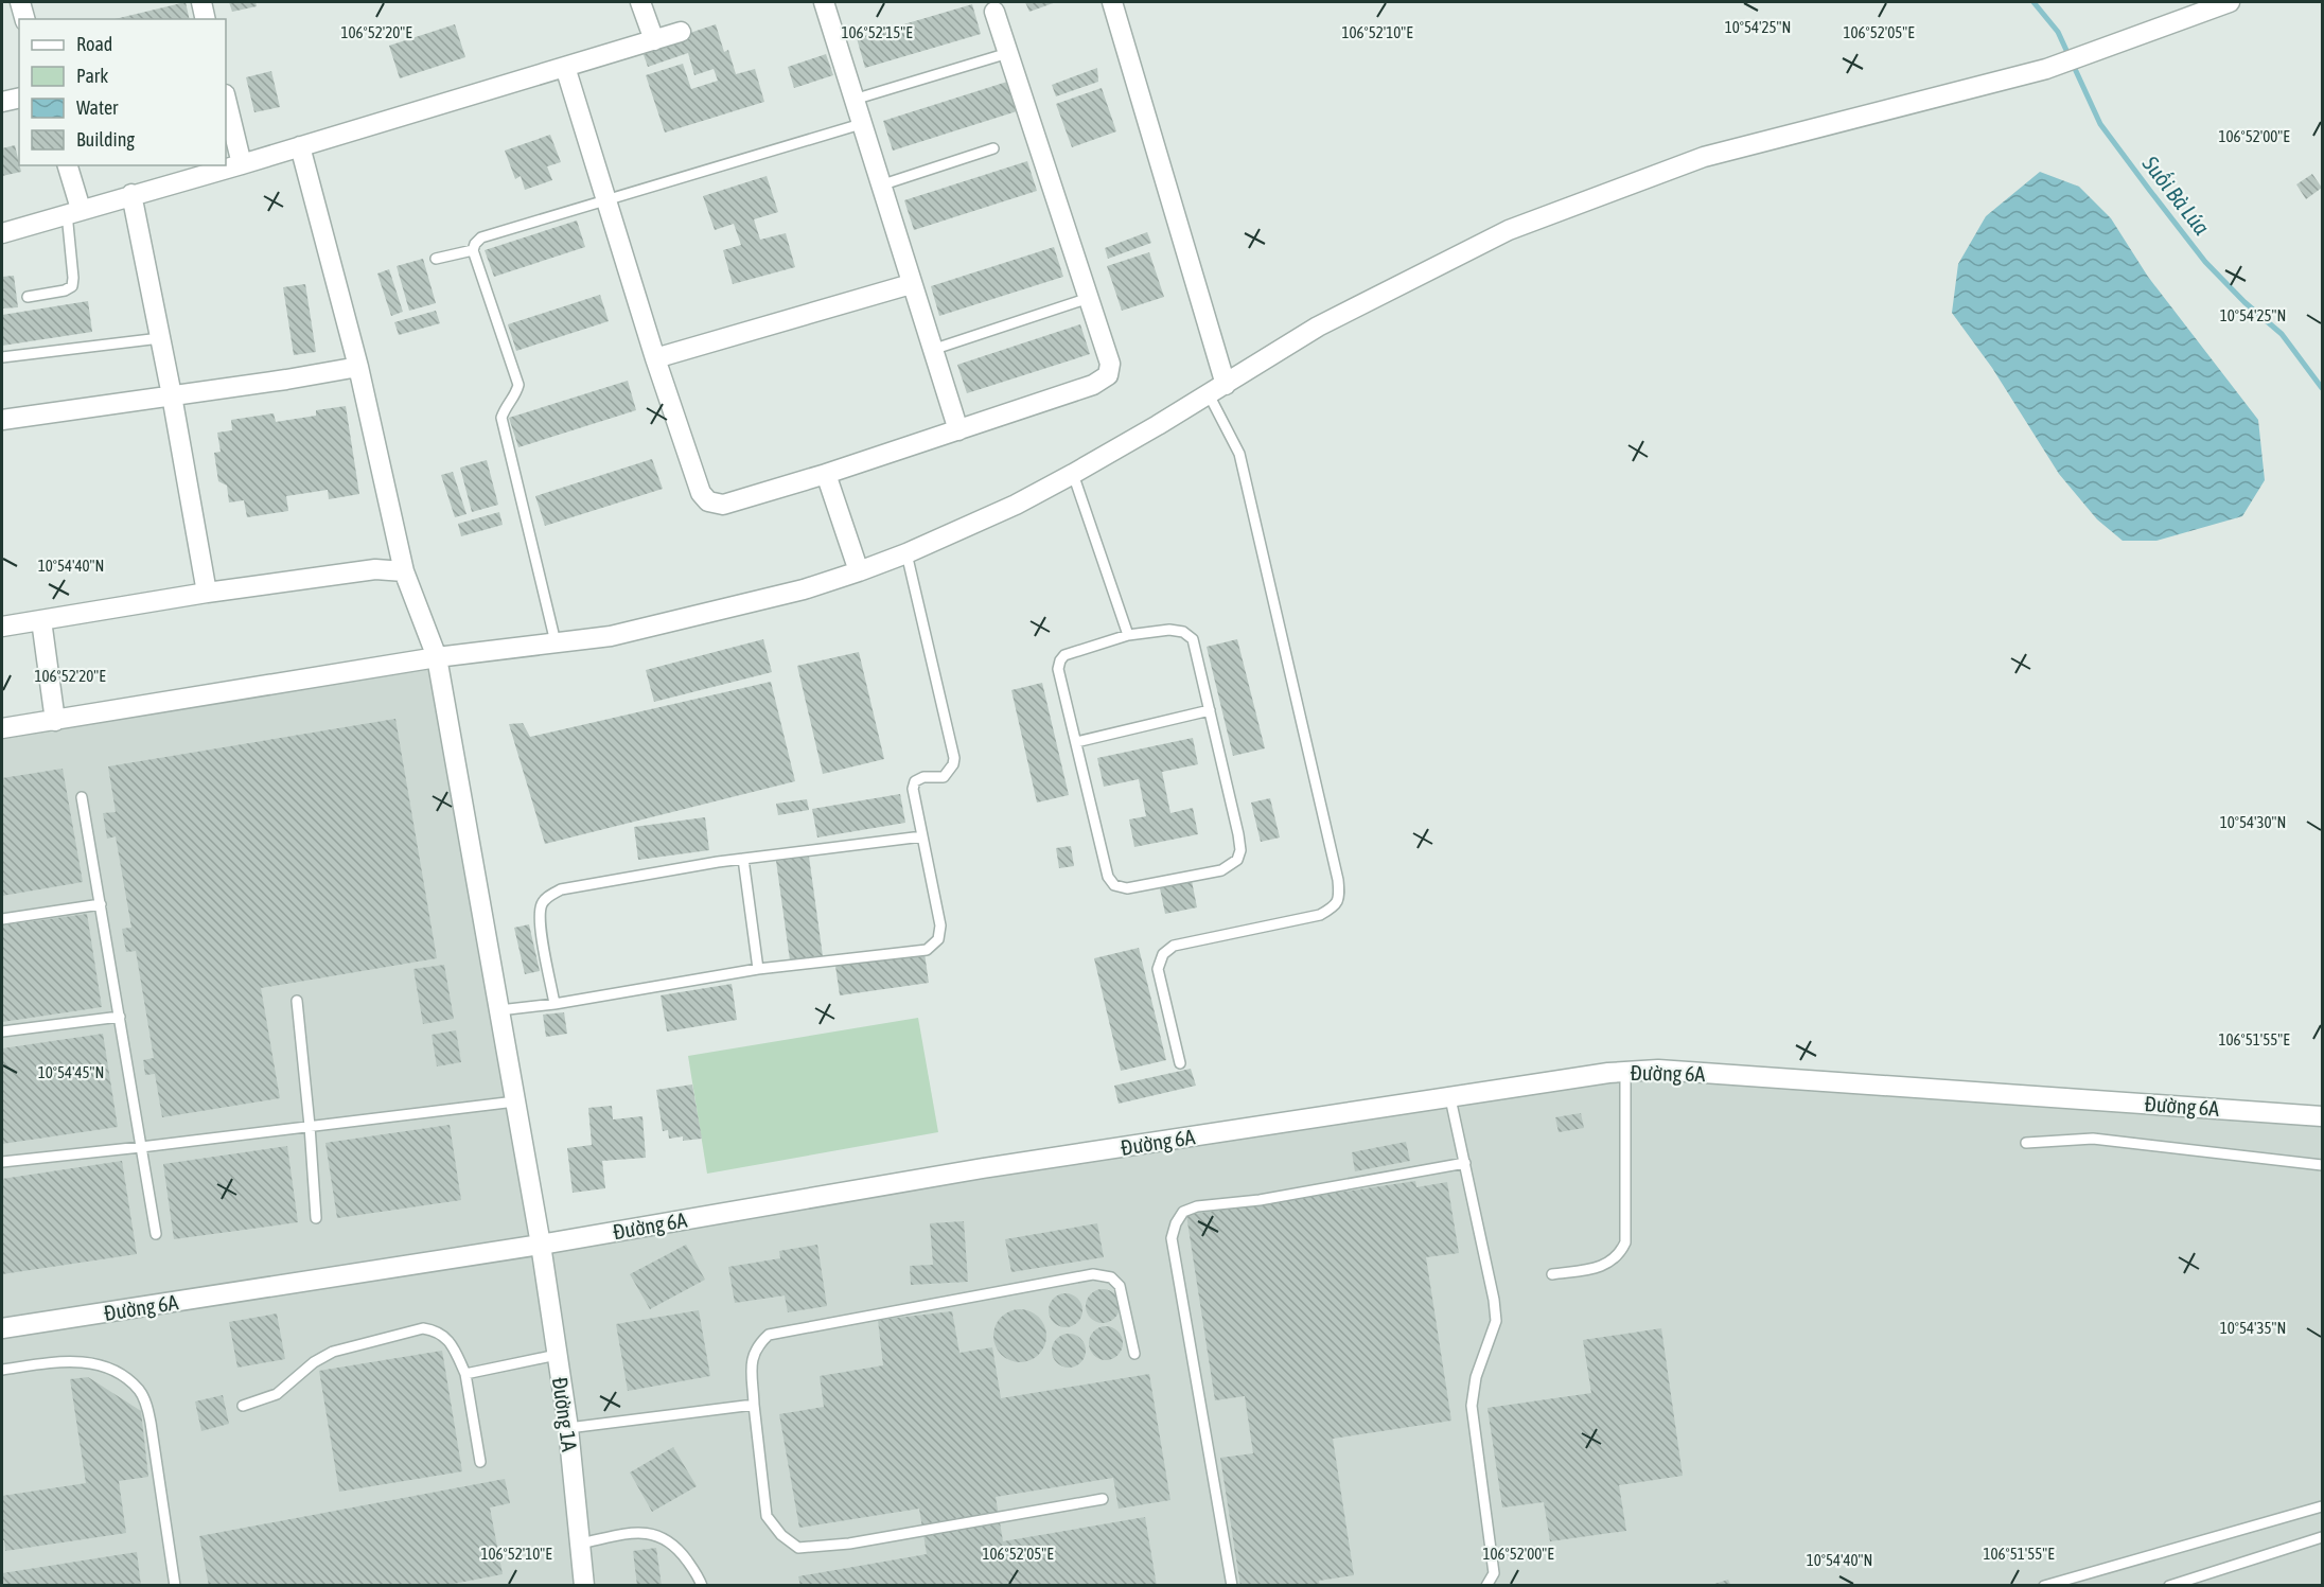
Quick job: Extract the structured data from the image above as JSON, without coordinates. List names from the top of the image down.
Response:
{
  "streets": {
    "street": ["Đường 6A", "Đường 1A"]
  },
  "crossings": [
    ["Đường 6A", "Đường 1A"]
  ],
  "water": ["Suối Bà Lúa"],
  "legend": [
    "Road",
    "Park",
    "Water",
    "Building"
  ],
  "coordinates": [
    "10°54'25\"N",
    "106°52'20\"E",
    "106°52'15\"E",
    "106°52'10\"E",
    "106°52'05\"E",
    "106°52'00\"E",
    "10°54'40\"N",
    "10°54'30\"N",
    "106°51'55\"E",
    "10°54'45\"N",
    "10°54'35\"N"
  ]
}
